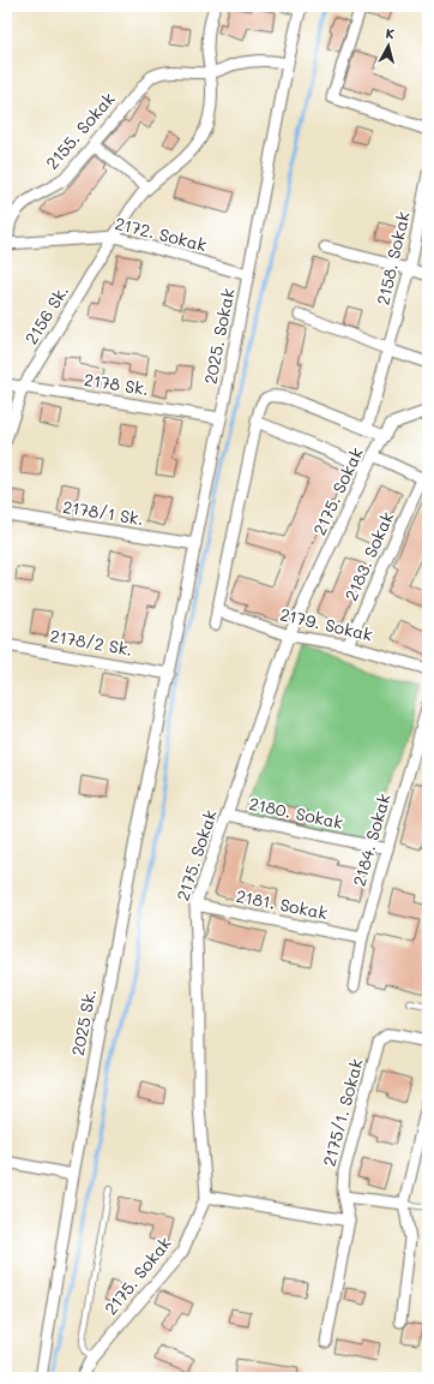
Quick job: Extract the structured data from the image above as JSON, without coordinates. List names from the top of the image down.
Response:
{
  "streets": {
    "street": [
      "2155. Sokak",
      "2172. Sokak",
      "2158. Sokak",
      "2156 Sk.",
      "2025. Sokak",
      "2178 Sk.",
      "2175. Sokak",
      "2178/1 Sk.",
      "2183. Sokak",
      "2179. Sokak",
      "2178/2 Sk.",
      "2180. Sokak",
      "2184. Sokak",
      "2181. Sokak",
      "2025 Sk.",
      "2175/1. Sokak"
    ]
  },
  "crossings": [
    ["2155. Sokak", "2172. Sokak"],
    ["2155. Sokak", "2156 Sk."],
    ["2172. Sokak", "2156 Sk."],
    ["2172. Sokak", "2025. Sokak"],
    ["2156 Sk.", "2178 Sk."],
    ["2025. Sokak", "2178 Sk."],
    ["2025. Sokak", "2178/1 Sk."],
    ["2025. Sokak", "2178/2 Sk."],
    ["2025. Sokak", "2025 Sk."],
    ["2175. Sokak", "2179. Sokak"],
    ["2175. Sokak", "2180. Sokak"],
    ["2175. Sokak", "2181. Sokak"],
    ["2183. Sokak", "2179. Sokak"],
    ["2178/2 Sk.", "2025 Sk."],
    ["2180. Sokak", "2184. Sokak"],
    ["2184. Sokak", "2181. Sokak"]
  ],
  "north": "top"
}
